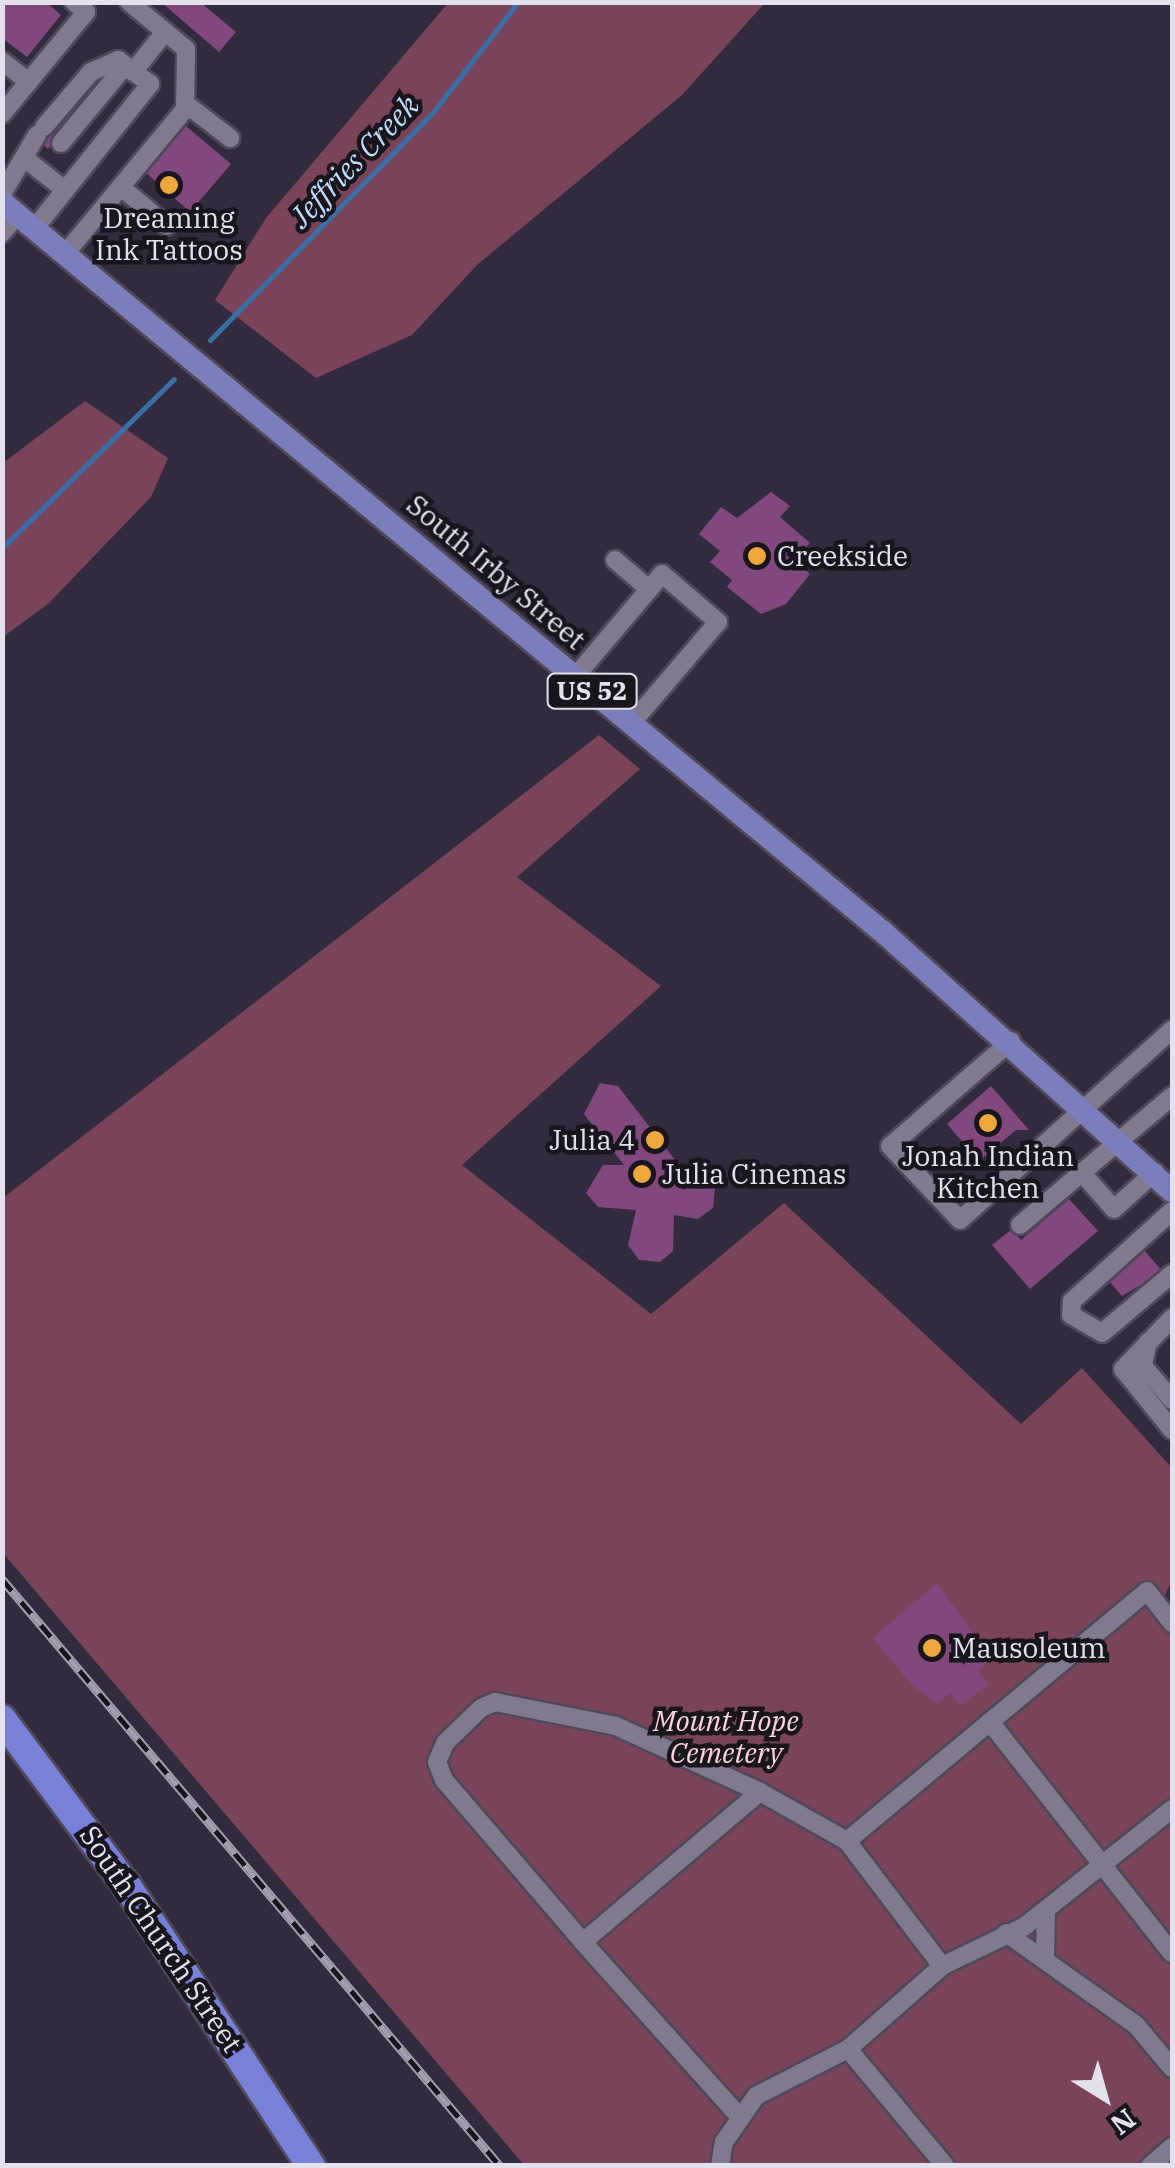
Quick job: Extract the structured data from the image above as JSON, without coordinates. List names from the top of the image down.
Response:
{
  "streets": {
    "highway": ["South Church Street"],
    "main road": ["South Irby Street", "US 52"]
  },
  "water": ["Jeffries Creek"],
  "parks": ["Mount Hope Cemetery"],
  "places": [
    "Dreaming Ink Tattoos",
    "Creekside",
    "Jonah Indian Kitchen",
    "Julia 4",
    "Julia Cinemas",
    "Mausoleum"
  ],
  "north": "bottom right"
}
